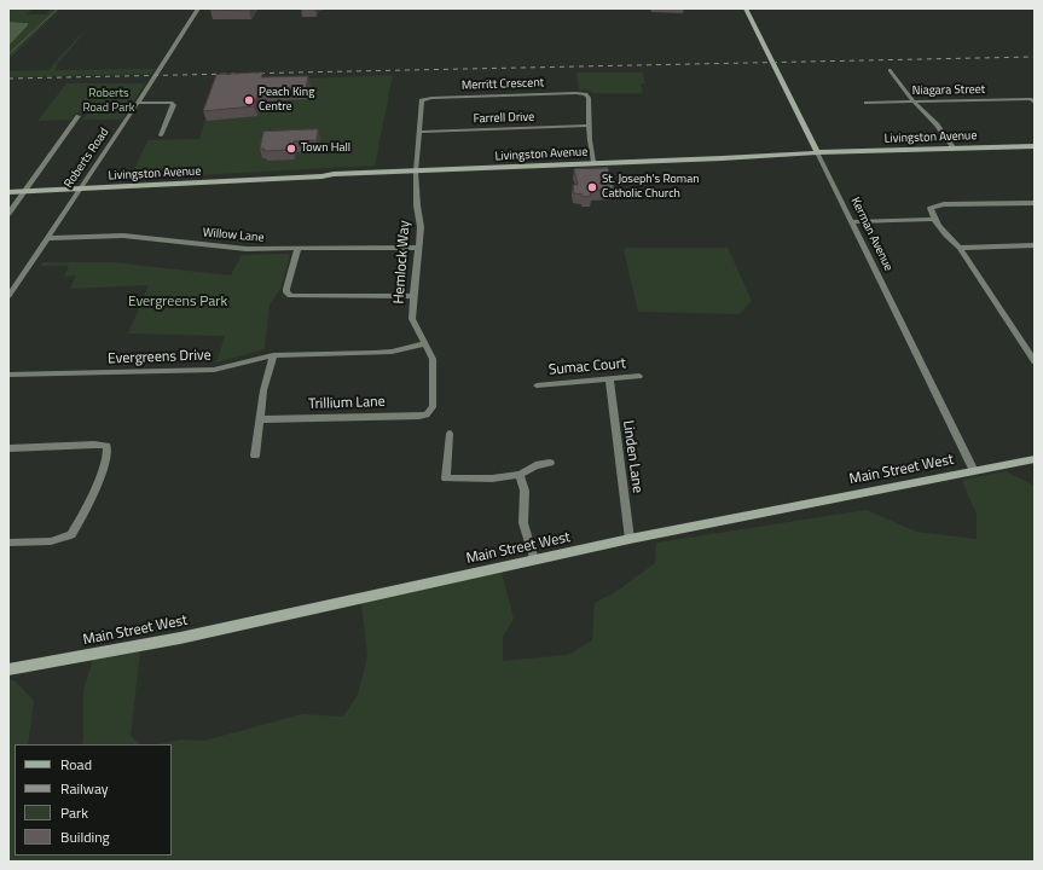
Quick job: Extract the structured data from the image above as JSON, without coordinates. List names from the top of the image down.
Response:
{
  "streets": {
    "main road": ["Livingston Avenue", "Kerman Avenue", "Main Street West"],
    "street": [
      "Merritt Crescent",
      "Niagara Street",
      "Farrell Drive",
      "Roberts Road",
      "Willow Lane",
      "Hemlock Way",
      "Evergreens Drive",
      "Sumac Court",
      "Trillium Lane",
      "Linden Lane"
    ]
  },
  "crossings": [
    ["Merritt Crescent", "Farrell Drive"],
    ["Merritt Crescent", "Livingston Avenue"],
    ["Merritt Crescent", "Hemlock Way"],
    ["Livingston Avenue", "Roberts Road"],
    ["Livingston Avenue", "Kerman Avenue"],
    ["Livingston Avenue", "Hemlock Way"],
    ["Roberts Road", "Willow Lane"],
    ["Kerman Avenue", "Main Street West"],
    ["Willow Lane", "Hemlock Way"],
    ["Hemlock Way", "Evergreens Drive"],
    ["Hemlock Way", "Trillium Lane"],
    ["Sumac Court", "Linden Lane"],
    ["Linden Lane", "Main Street West"]
  ],
  "parks": ["Roberts Road Park", "Evergreens Park"],
  "places": ["Peach King Centre", "Town Hall", "St. Joseph's Roman Catholic Church"],
  "legend": [
    "Road",
    "Railway",
    "Park",
    "Building"
  ]
}
